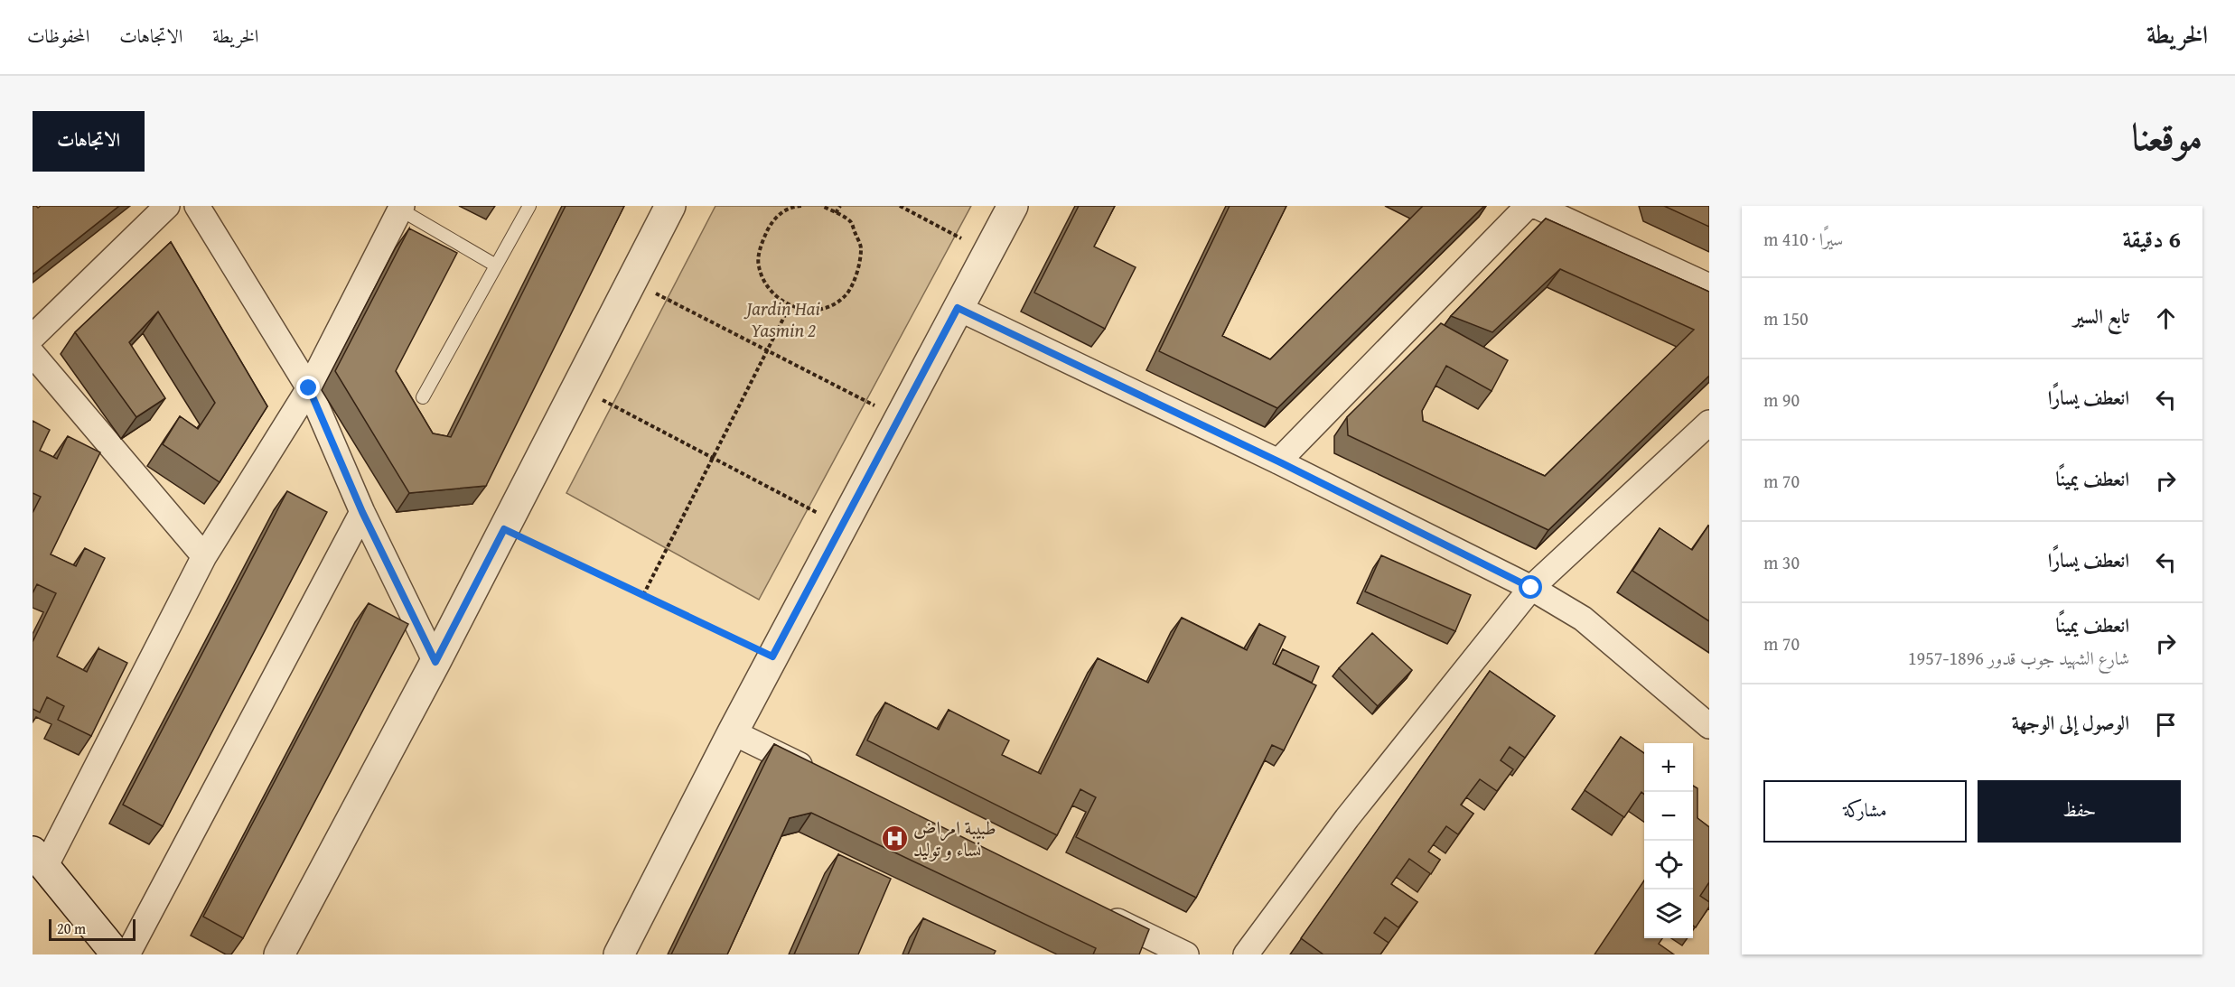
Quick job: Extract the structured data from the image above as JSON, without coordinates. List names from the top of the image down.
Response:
{
  "parks": ["Jardin Hai Yasmin 2"],
  "places": {
    "hospital": ["طبيبة امراض نساء و توليد"]
  },
  "scale_bar": "20 m",
  "page": {
    "header": "الخريطة",
    "nav": ["الخريطة", "الاتجاهات", "المحفوظات"],
    "title": "موقعنا",
    "buttons": [
      "الاتجاهات",
      ["حفظ", "مشاركة"]
    ],
    "heading": ["6 دقيقة", "سيرًا · 410 m"],
    "list": [
      ["تابع السير", "150 m"],
      ["انعطف يسارًا", "90 m"],
      ["انعطف يمينًا", "70 m"],
      ["انعطف يسارًا", "30 m"],
      ["انعطف يمينًا", "شارع الشهيد جوب قدور 1896-1957", "70 m"],
      "الوصول إلى الوجهة"
    ],
    "map_buttons": ["+", "−"],
    "scale": "20 m"
  }
}
